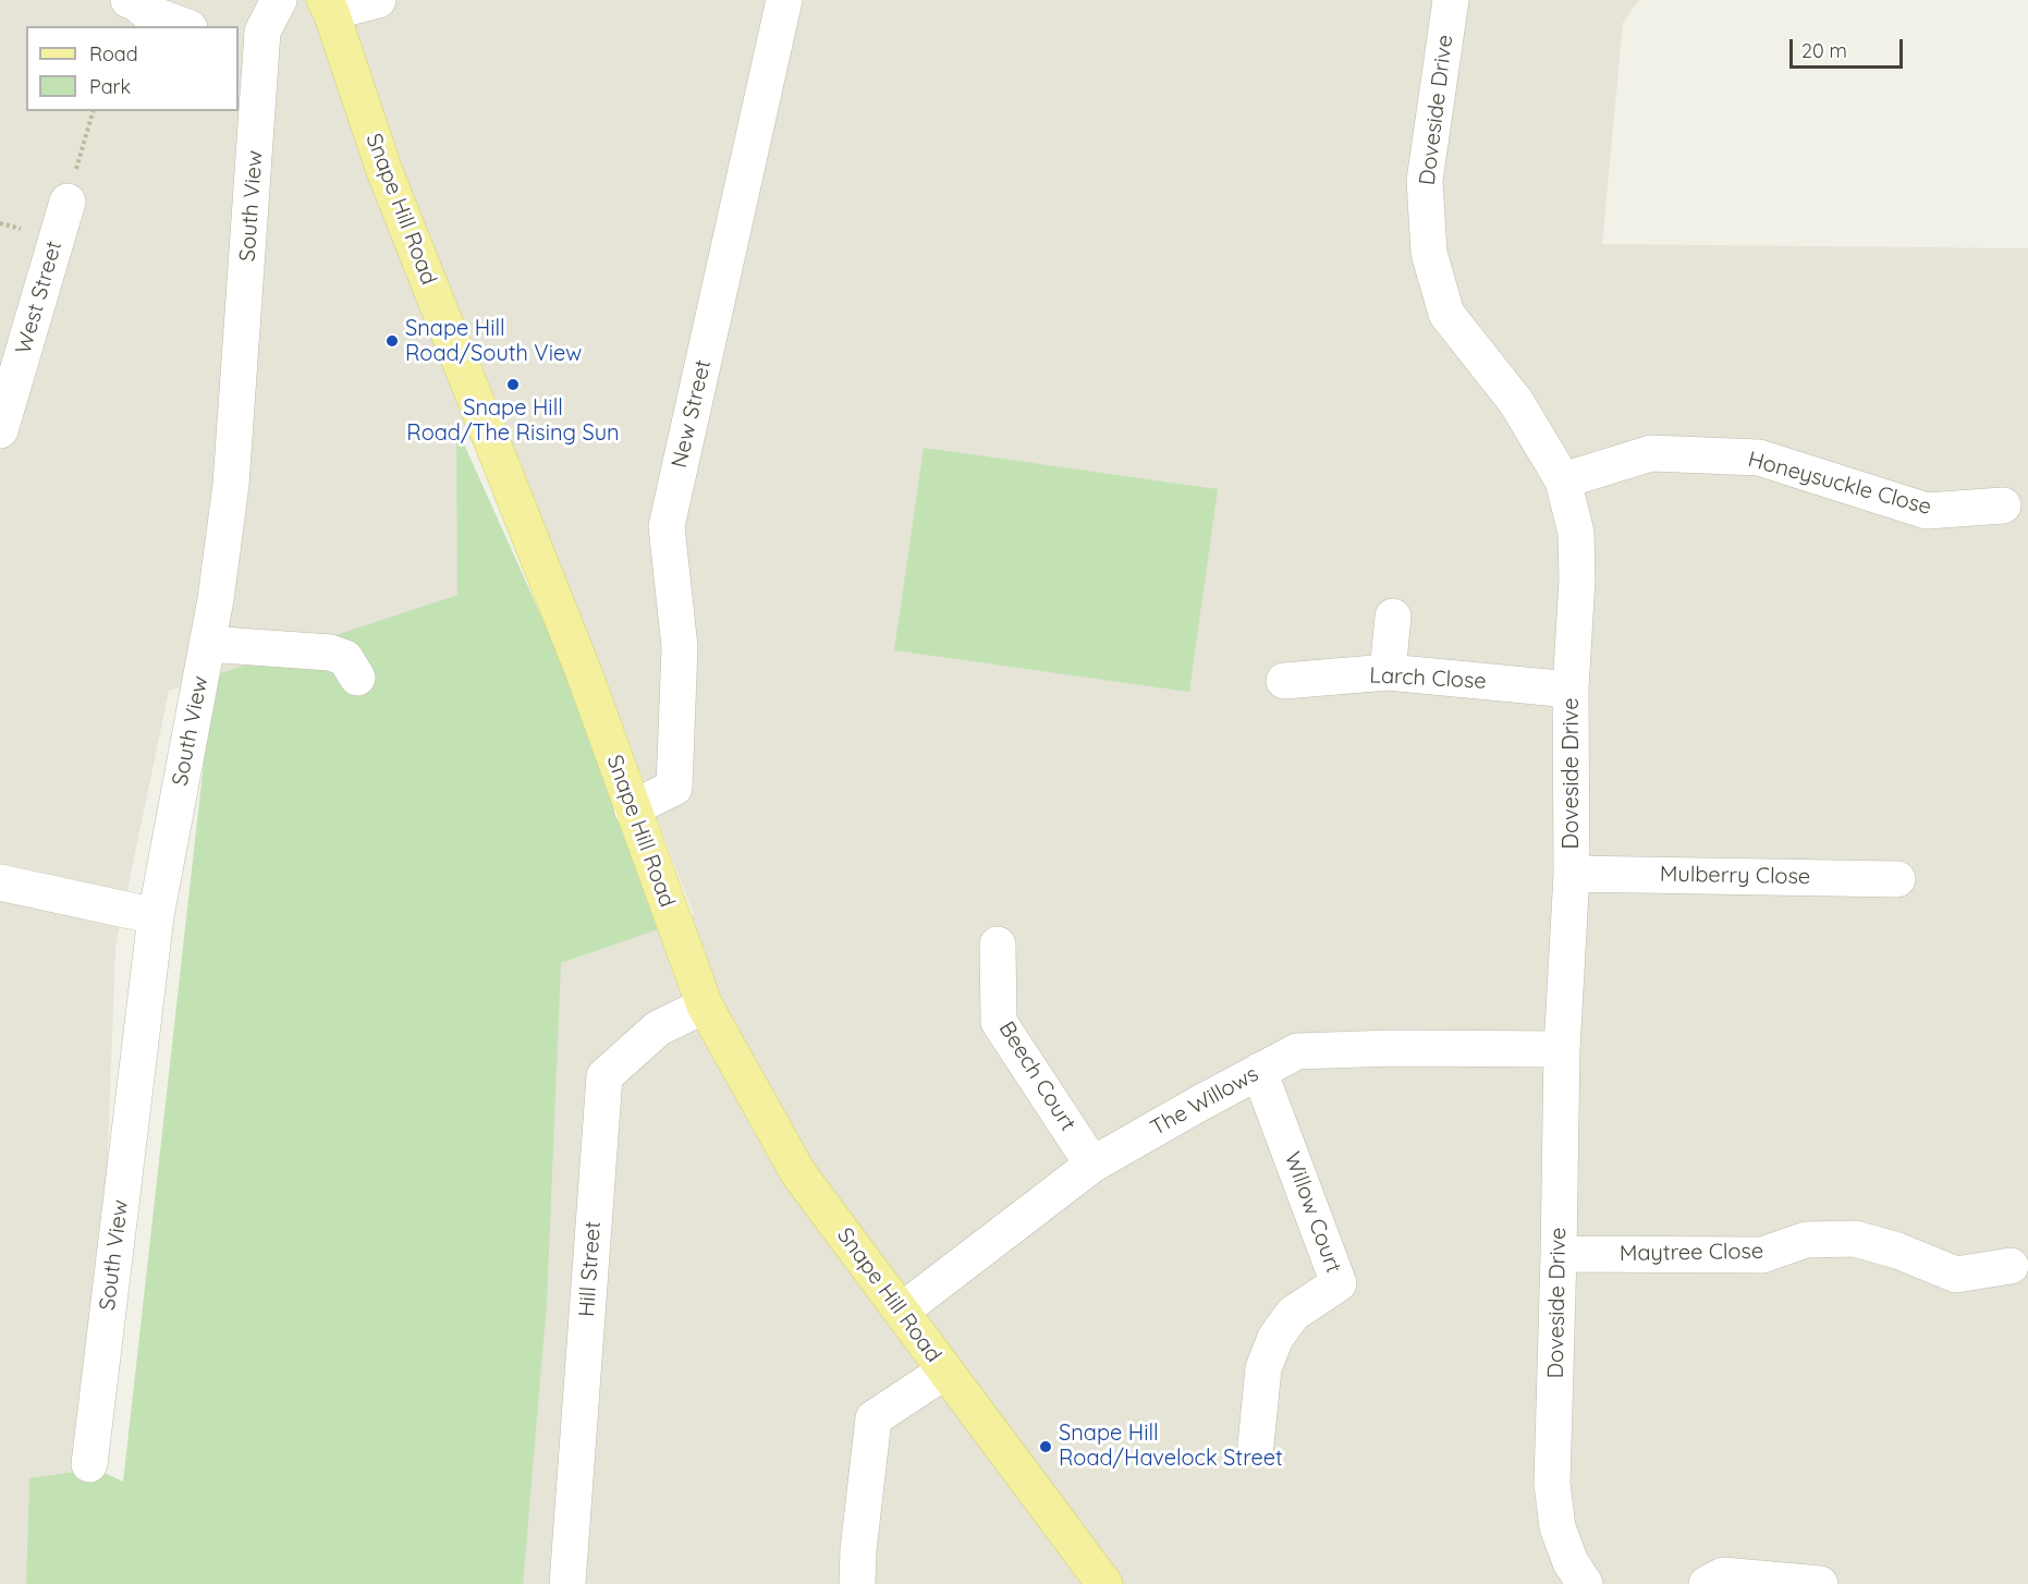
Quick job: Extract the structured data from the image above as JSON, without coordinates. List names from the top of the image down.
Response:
{
  "streets": {
    "main road": ["Snape Hill Road"],
    "street": [
      "Doveside Drive",
      "South View",
      "West Street",
      "New Street",
      "Honeysuckle Close",
      "Larch Close",
      "Mulberry Close",
      "Beech Court",
      "The Willows",
      "Willow Court",
      "Maytree Close",
      "Hill Street"
    ]
  },
  "crossings": [
    ["Doveside Drive", "Honeysuckle Close"],
    ["Doveside Drive", "Larch Close"],
    ["Doveside Drive", "Mulberry Close"],
    ["Doveside Drive", "The Willows"],
    ["Doveside Drive", "Maytree Close"],
    ["Snape Hill Road", "New Street"],
    ["Snape Hill Road", "The Willows"],
    ["Snape Hill Road", "Hill Street"],
    ["Beech Court", "The Willows"],
    ["The Willows", "Willow Court"]
  ],
  "places": ["Snape Hill Road/South View", "Snape Hill Road/The Rising Sun", "Snape Hill Road/Havelock Street"],
  "legend": ["Road", "Park"],
  "scale_bar": "20 m"
}
